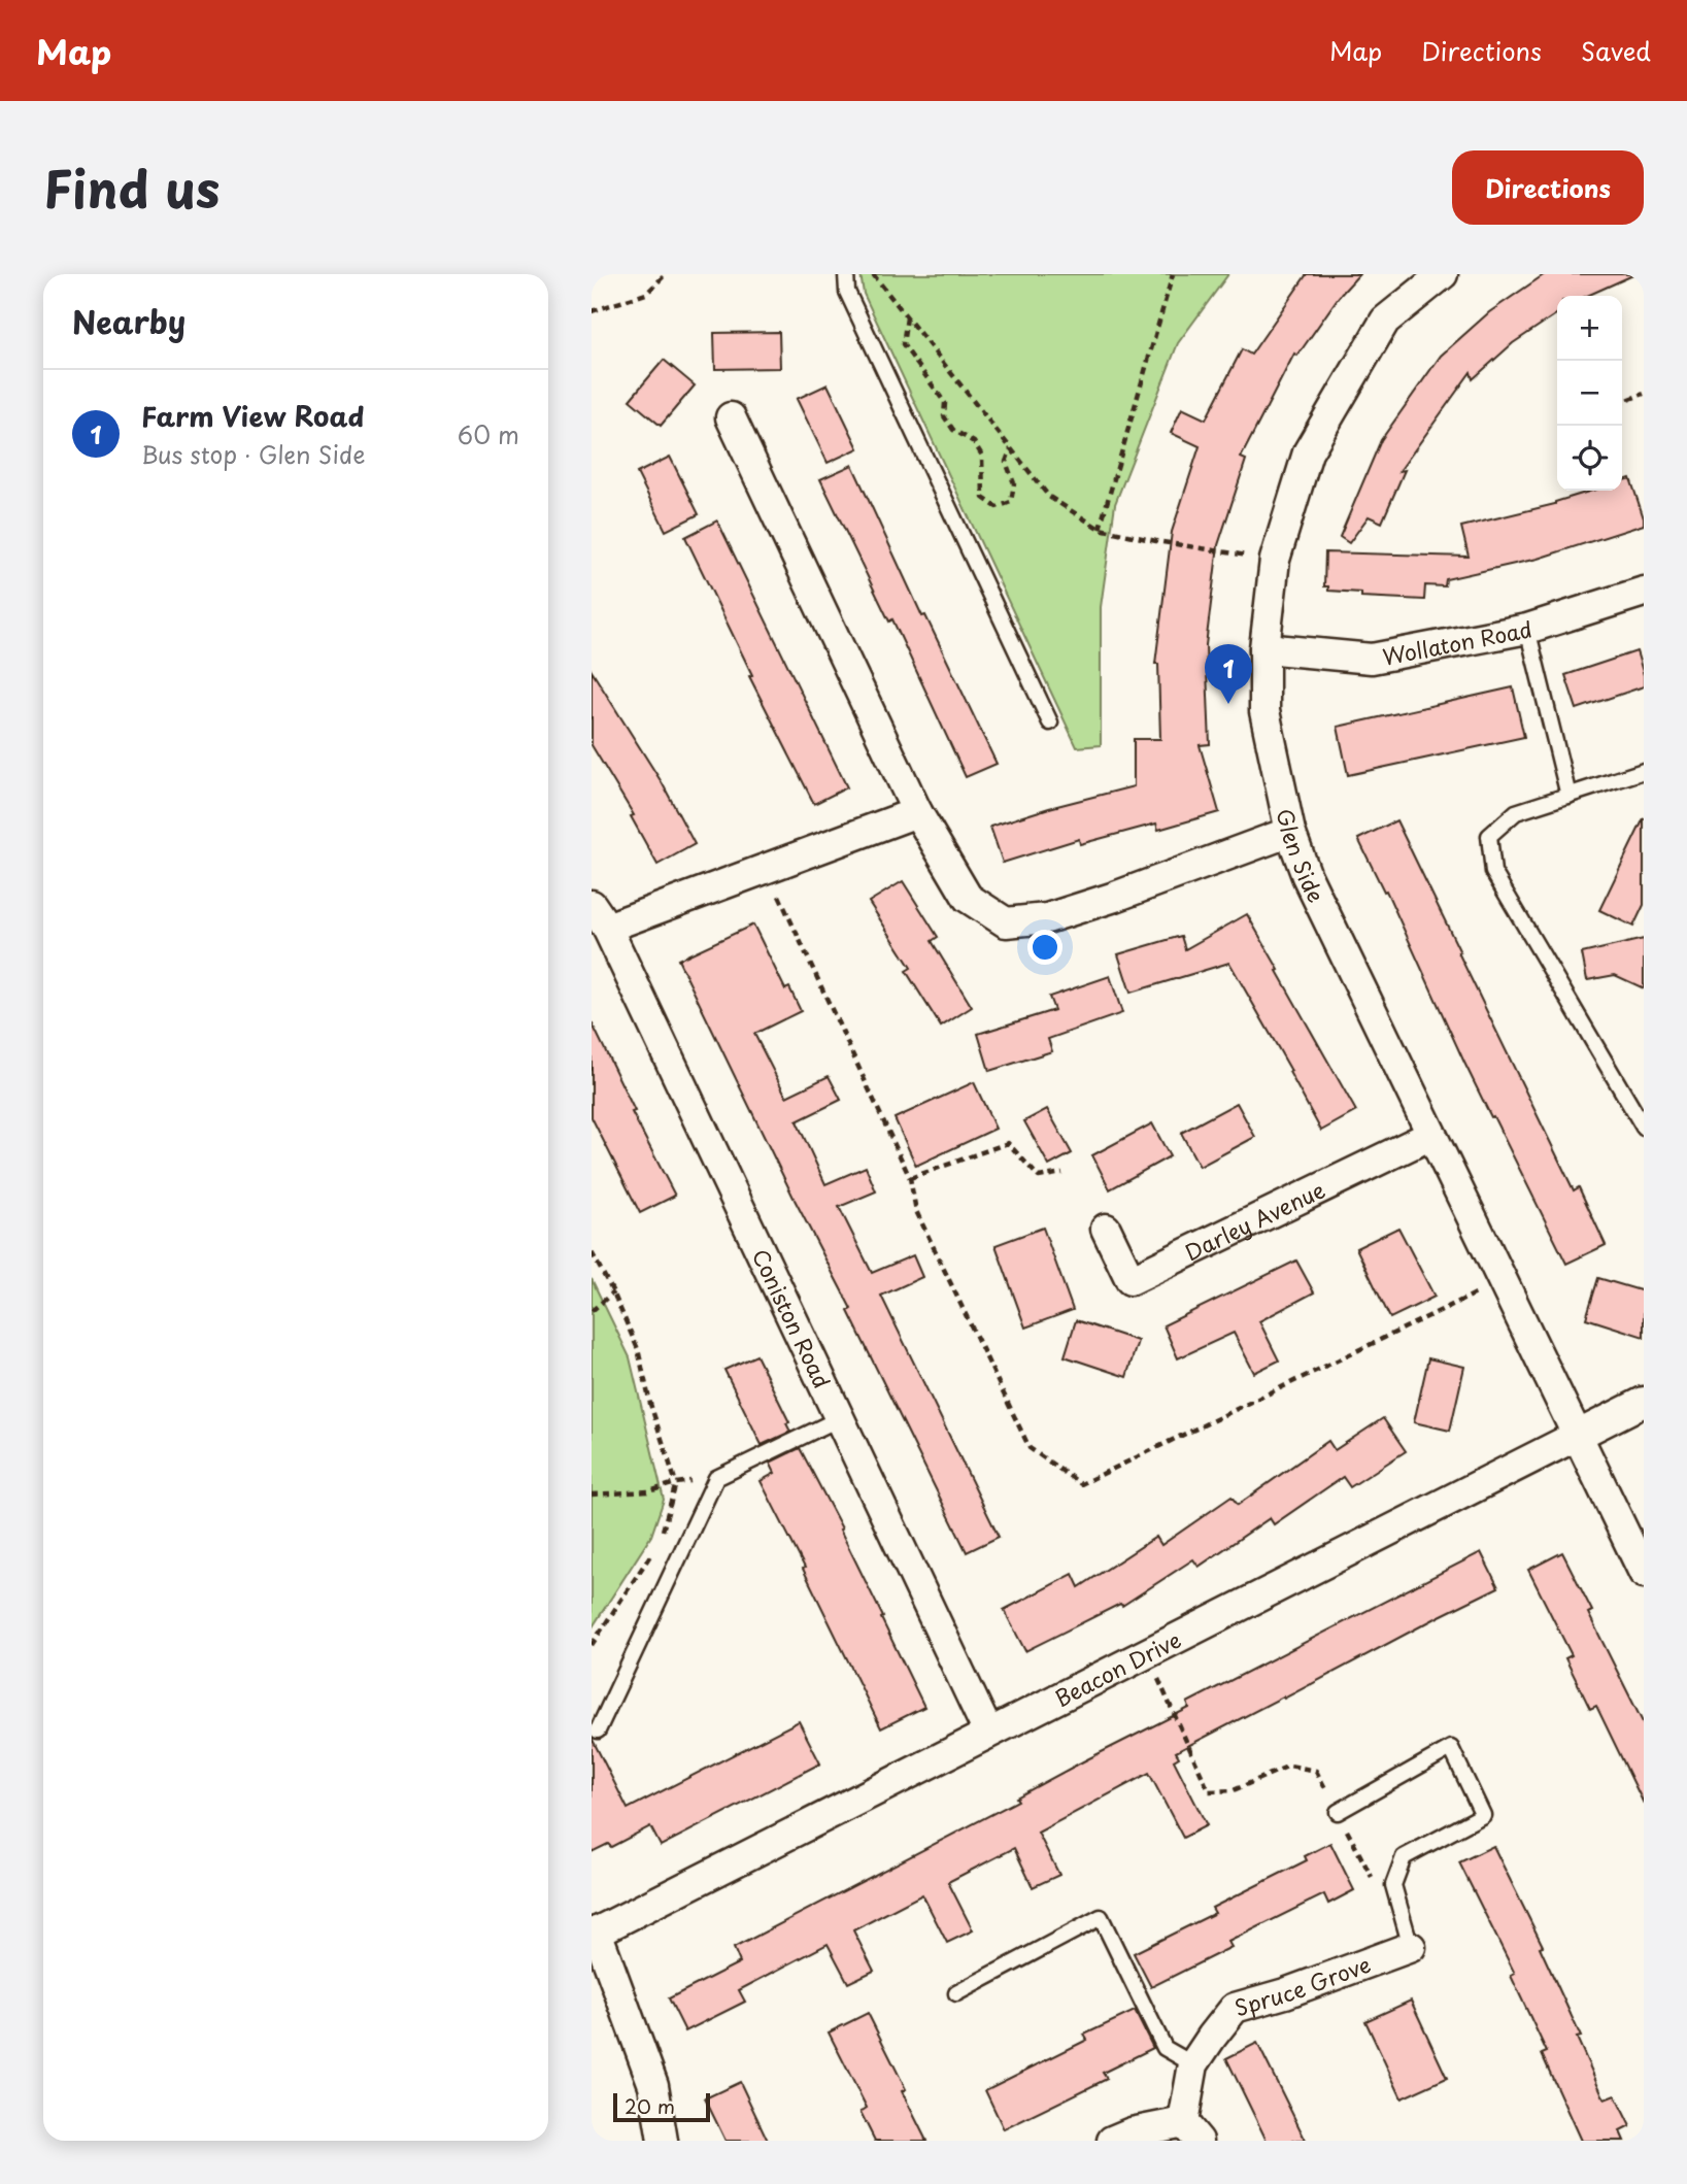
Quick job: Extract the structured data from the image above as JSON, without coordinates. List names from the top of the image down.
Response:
{
  "streets": {
    "street": [
      "Wollaton Road",
      "Glen Side",
      "Darley Avenue",
      "Coniston Road",
      "Beacon Drive",
      "Spruce Grove"
    ]
  },
  "crossings": [
    ["Wollaton Road", "Glen Side"],
    ["Glen Side", "Darley Avenue"],
    ["Glen Side", "Beacon Drive"],
    ["Coniston Road", "Beacon Drive"]
  ],
  "scale_bar": "20 m",
  "page": {
    "header": "Map",
    "nav": ["Map", "Directions", "Saved"],
    "title": "Find us",
    "buttons": "Directions",
    "heading": "Nearby",
    "map_buttons": ["+", "−"],
    "list": [
      {
        "mark": "1",
        "name": "Farm View Road",
        "note": "Bus stop · Glen Side",
        "value": "60 m"
      }
    ],
    "pins": "1",
    "scale": "20 m"
  }
}
